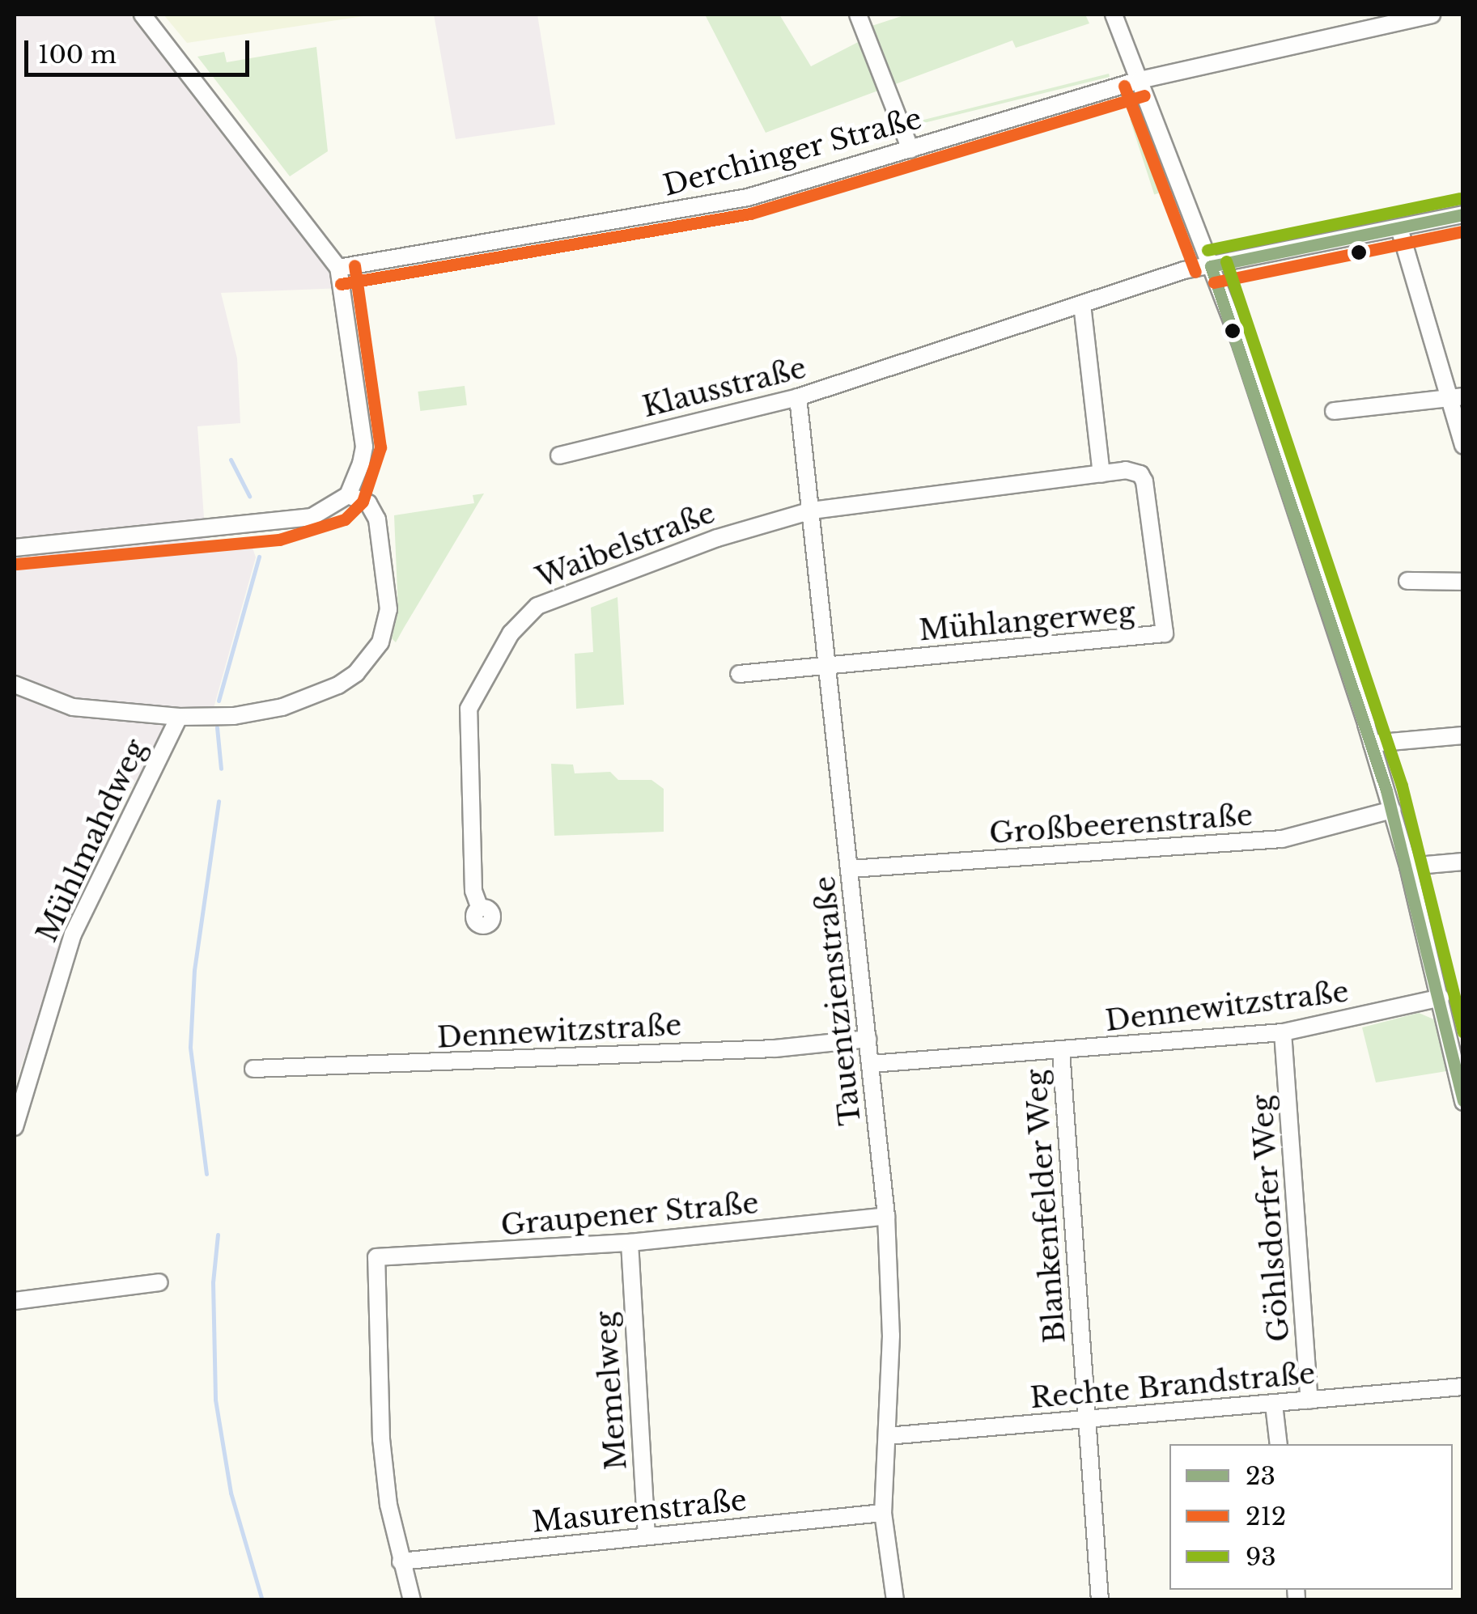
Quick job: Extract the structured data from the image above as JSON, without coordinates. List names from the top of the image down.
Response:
{
  "streets": {
    "street": [
      "Derchinger Straße",
      "Klausstraße",
      "Waibelstraße",
      "Mühlangerweg",
      "Großbeerenstraße",
      "Mühlmahdweg",
      "Tauentzienstraße",
      "Dennewitzstraße",
      "Blankenfelder Weg",
      "Graupener Straße",
      "Göhlsdorfer Weg",
      "Rechte Brandstraße",
      "Memelweg",
      "Masurenstraße"
    ]
  },
  "crossings": [
    ["Klausstraße", "Tauentzienstraße"],
    ["Waibelstraße", "Mühlangerweg"],
    ["Waibelstraße", "Tauentzienstraße"],
    ["Mühlangerweg", "Tauentzienstraße"],
    ["Großbeerenstraße", "Tauentzienstraße"],
    ["Tauentzienstraße", "Dennewitzstraße"],
    ["Tauentzienstraße", "Graupener Straße"],
    ["Tauentzienstraße", "Rechte Brandstraße"],
    ["Tauentzienstraße", "Masurenstraße"],
    ["Dennewitzstraße", "Blankenfelder Weg"],
    ["Dennewitzstraße", "Göhlsdorfer Weg"],
    ["Blankenfelder Weg", "Rechte Brandstraße"],
    ["Graupener Straße", "Memelweg"],
    ["Graupener Straße", "Masurenstraße"],
    ["Göhlsdorfer Weg", "Rechte Brandstraße"],
    ["Memelweg", "Masurenstraße"]
  ],
  "lines": ["transit line 212", "transit line 93", "transit line 23"],
  "legend": ["23", "212", "93"],
  "scale_bar": "100 m"
}
